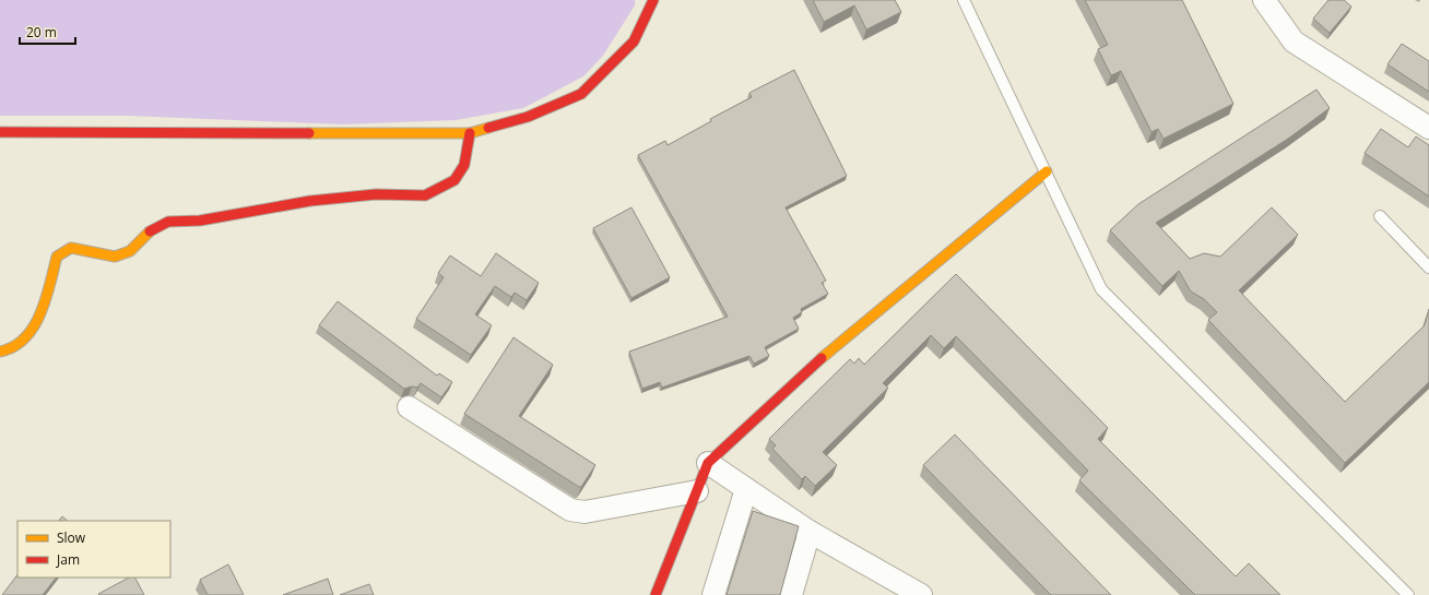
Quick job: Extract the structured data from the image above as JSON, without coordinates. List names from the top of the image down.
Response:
{
  "legend": ["Slow", "Jam"],
  "scale_bar": "20 m"
}
